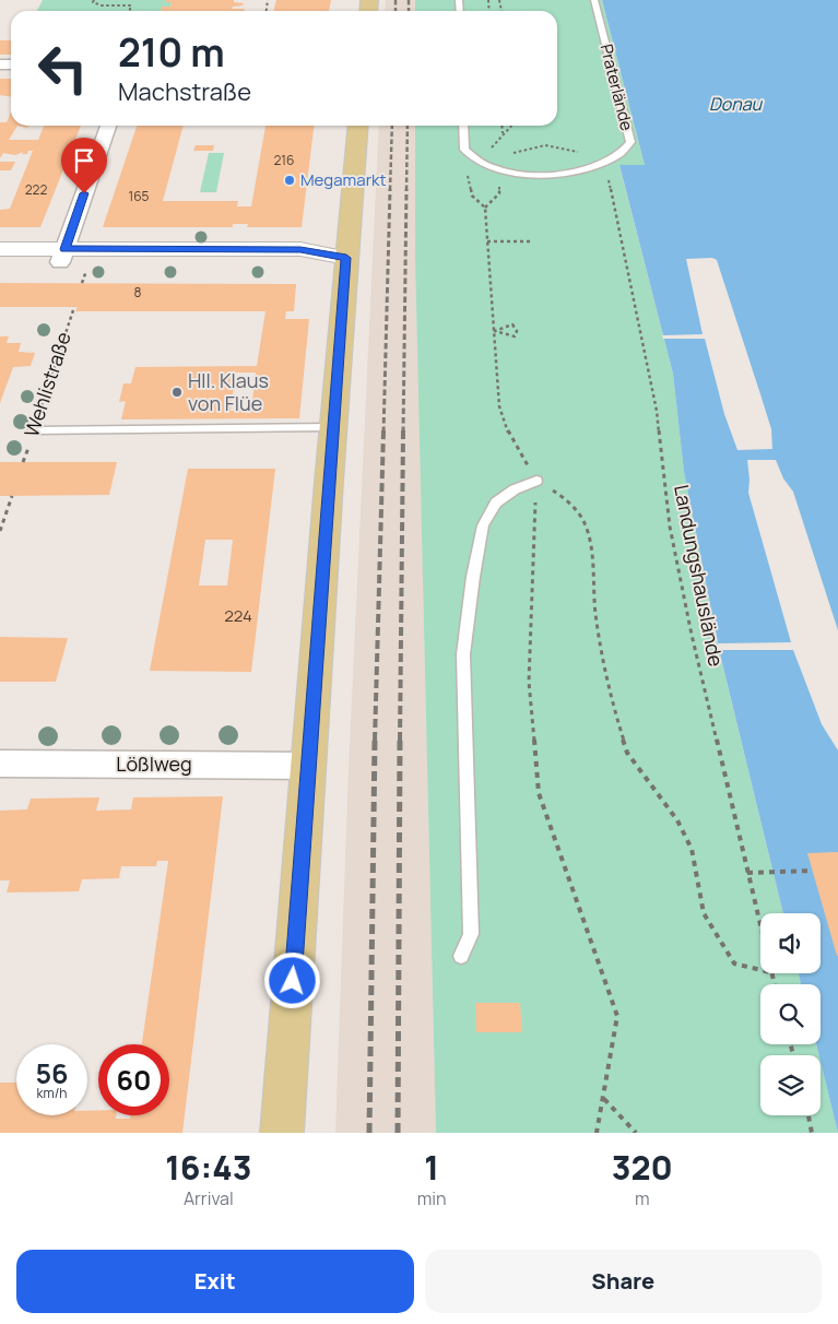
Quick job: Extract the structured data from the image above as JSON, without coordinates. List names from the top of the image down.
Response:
{
  "streets": {
    "street": ["Lößlweg"],
    "lane": ["Praterlände"],
    "path": ["Wehlistraße", "Landungshauslände"]
  },
  "crossings": [
    ["Praterlände", "Landungshauslände"]
  ],
  "water": ["Donau"],
  "places": ["Megamarkt", "Hll. Klaus von Flüe"],
  "house_numbers": [
    "216",
    "222",
    "165",
    "8",
    "224"
  ],
  "page": {
    "turn": ["210 m", "Machstraße"],
    "speed": "56 km/h",
    "limit": "60",
    "eta": [
      "16:43",
      "Arrival",
      "1",
      "min",
      "320",
      "m"
    ],
    "buttons": ["Exit", "Share"]
  }
}
